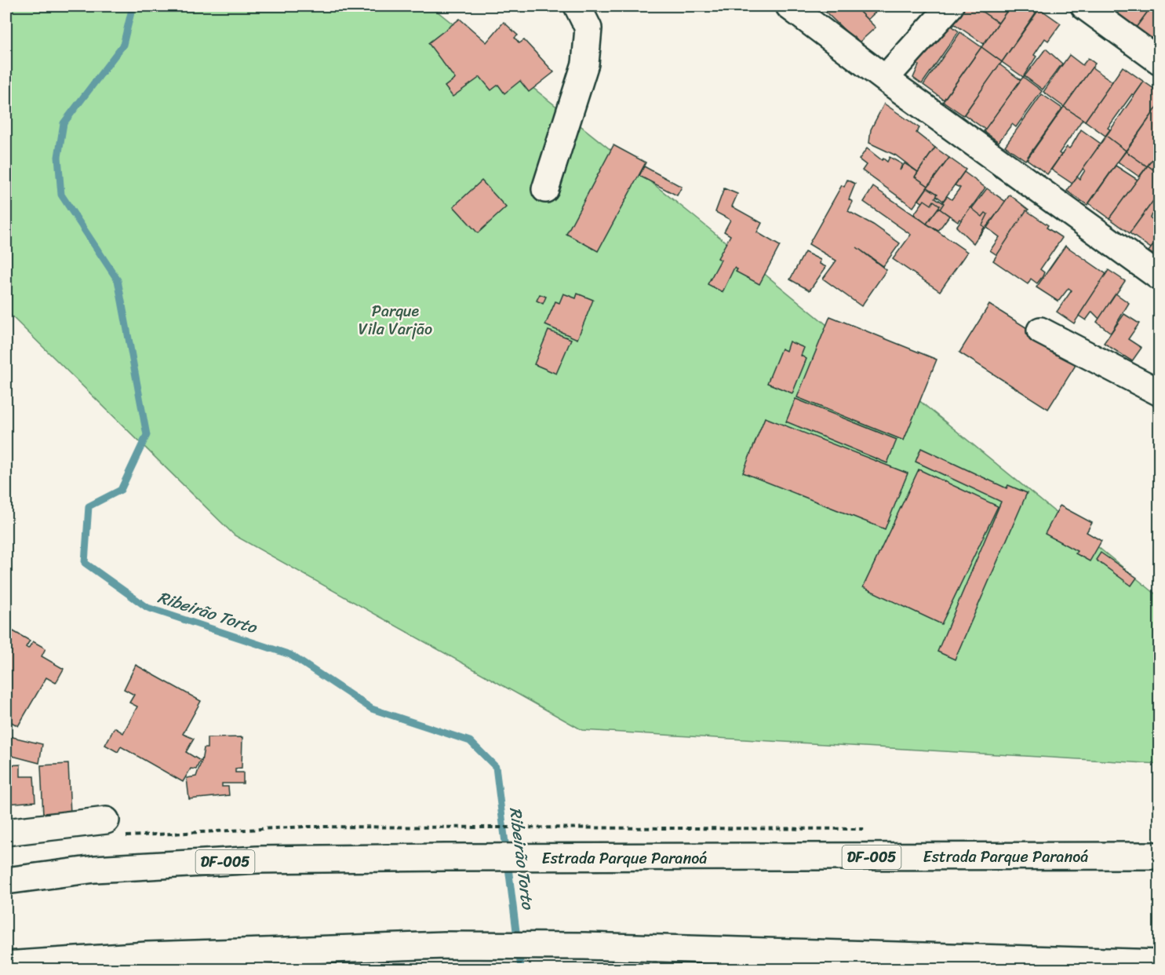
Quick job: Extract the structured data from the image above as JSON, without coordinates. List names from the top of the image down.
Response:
{
  "streets": {
    "main road": ["Estrada Parque Paranoá", "DF-005"]
  },
  "water": ["Ribeirão Torto"],
  "parks": ["Parque Vila Varjão"]
}
